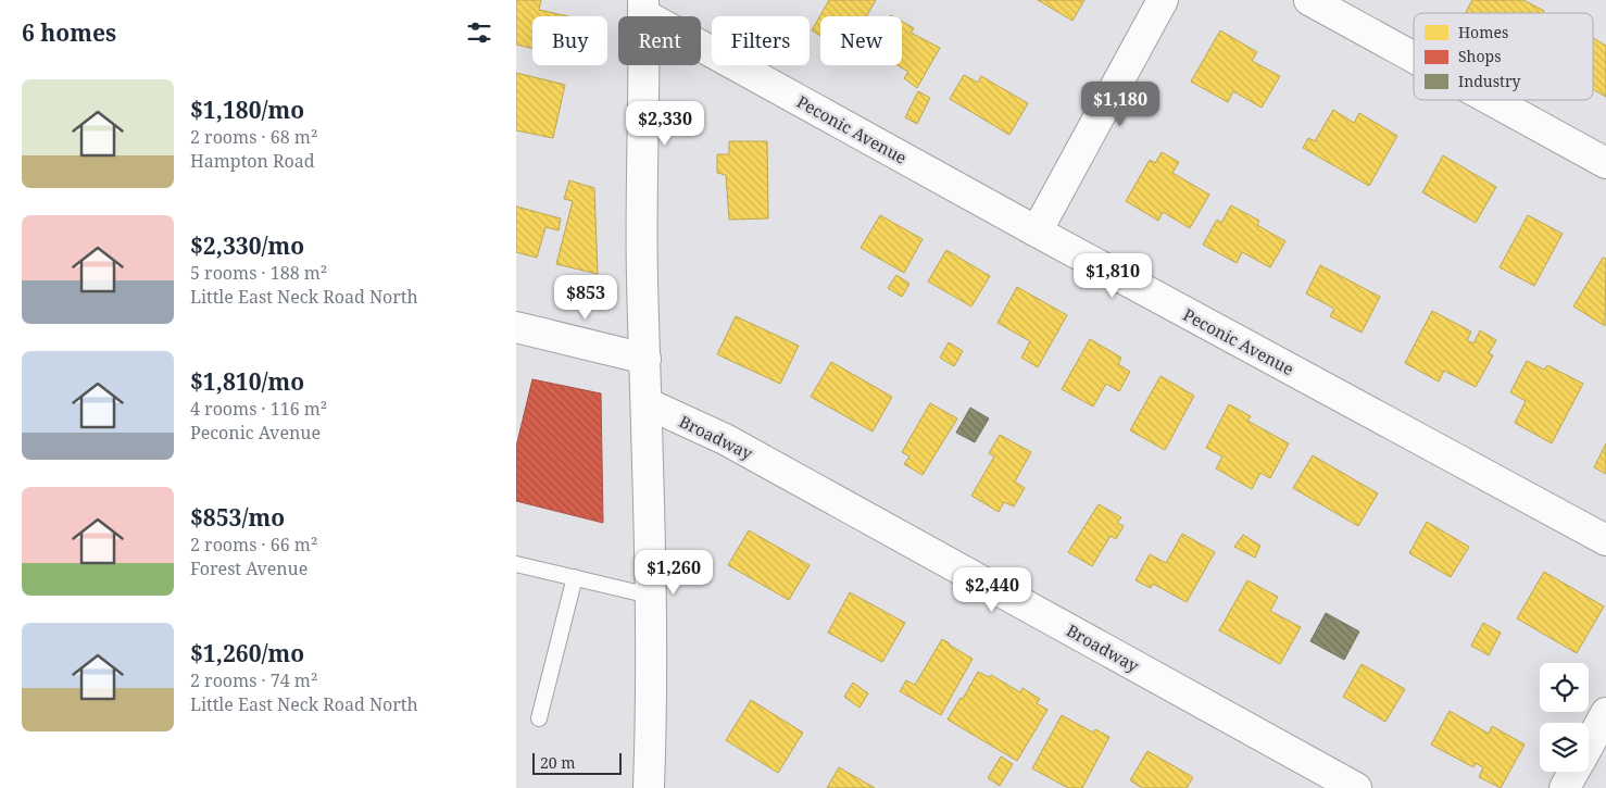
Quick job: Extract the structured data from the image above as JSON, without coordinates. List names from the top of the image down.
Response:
{
  "streets": {
    "street": ["Peconic Avenue", "Broadway"]
  },
  "legend": ["Homes", "Shops", "Industry"],
  "scale_bar": "20 m",
  "page": {
    "heading": "6 homes",
    "chip": [
      "Buy",
      "Rent",
      "Filters",
      "New"
    ],
    "list": [
      {
        "name": "$1,180/mo",
        "note": "2 rooms · 68 m² · Hampton Road"
      },
      {
        "name": "$2,330/mo",
        "note": "5 rooms · 188 m² · Little East Neck Road North"
      },
      {
        "name": "$1,810/mo",
        "note": "4 rooms · 116 m² · Peconic Avenue"
      },
      {
        "name": "$853/mo",
        "note": "2 rooms · 66 m² · Forest Avenue"
      },
      {
        "name": "$1,260/mo",
        "note": "2 rooms · 74 m² · Little East Neck Road North"
      }
    ],
    "price": [
      "$1,180",
      "$2,330",
      "$1,810",
      "$853",
      "$1,260",
      "$2,440"
    ],
    "scale": "20 m"
  }
}
